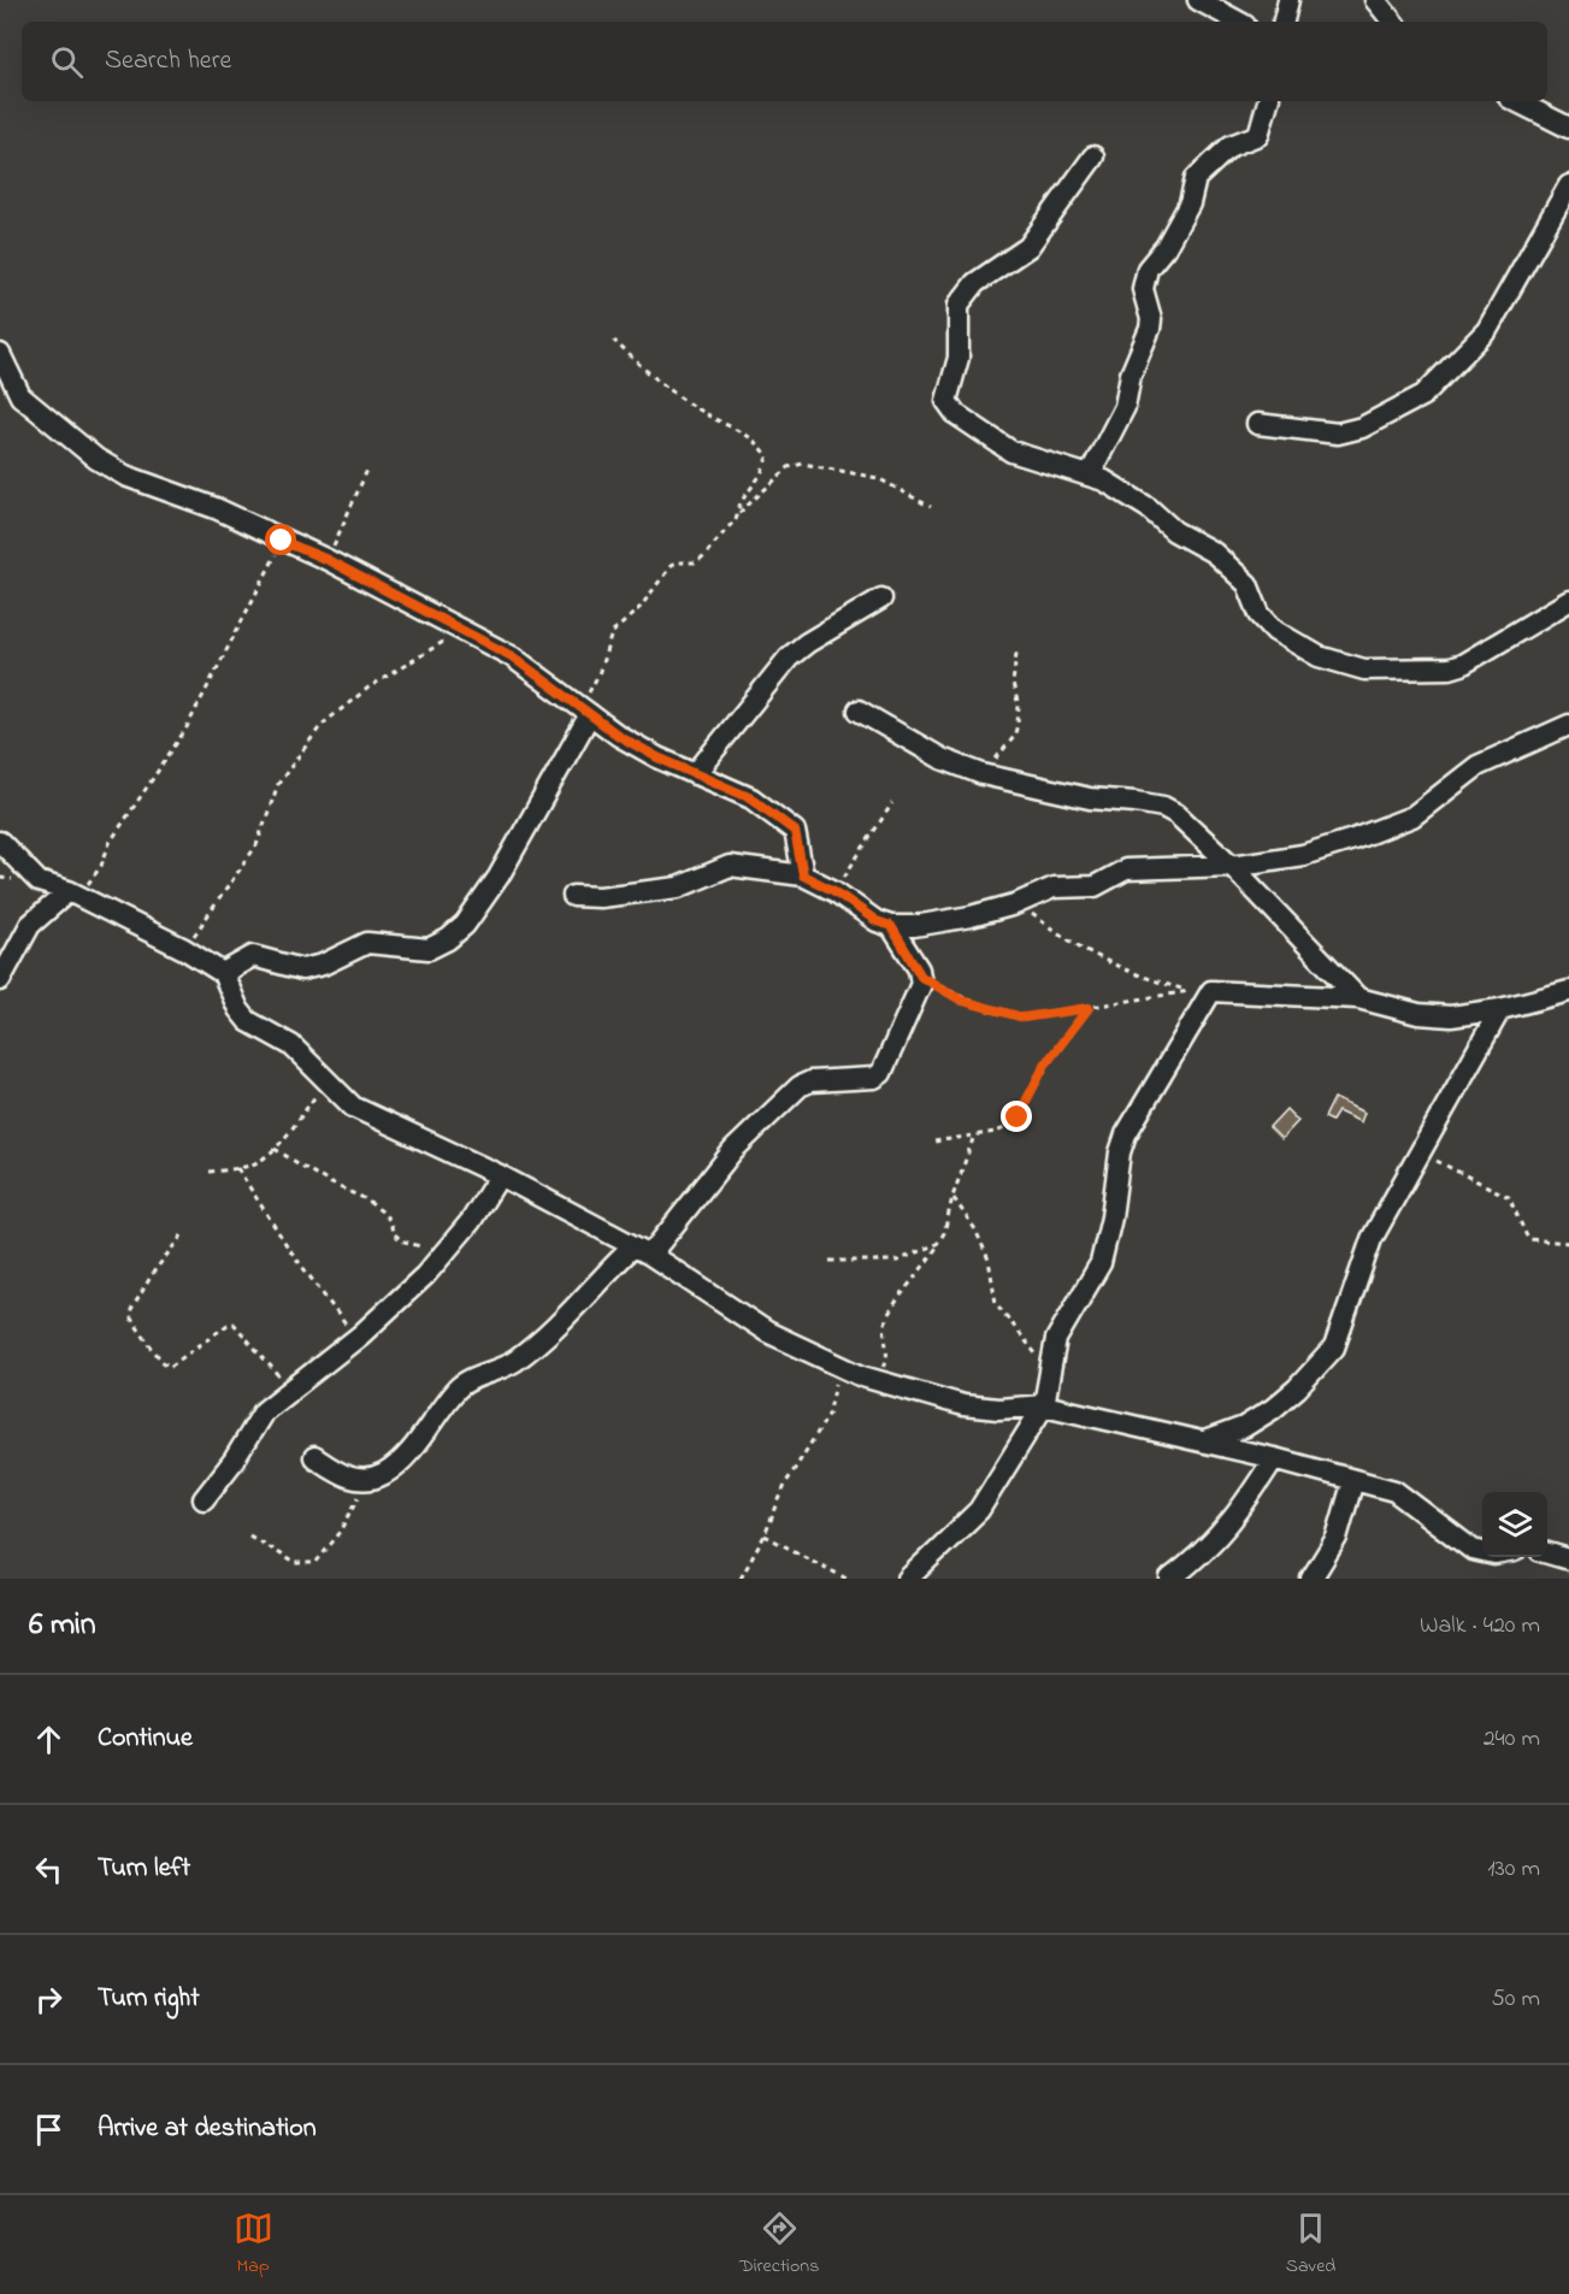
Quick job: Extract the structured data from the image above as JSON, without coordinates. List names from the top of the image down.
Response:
{
  "page": {
    "search": "Search here",
    "heading": ["6 min", "Walk · 420 m"],
    "list": [
      ["Continue", "240 m"],
      ["Turn left", "130 m"],
      ["Turn right", "50 m"],
      "Arrive at destination"
    ],
    "nav": ["Map", "Directions", "Saved"]
  }
}
